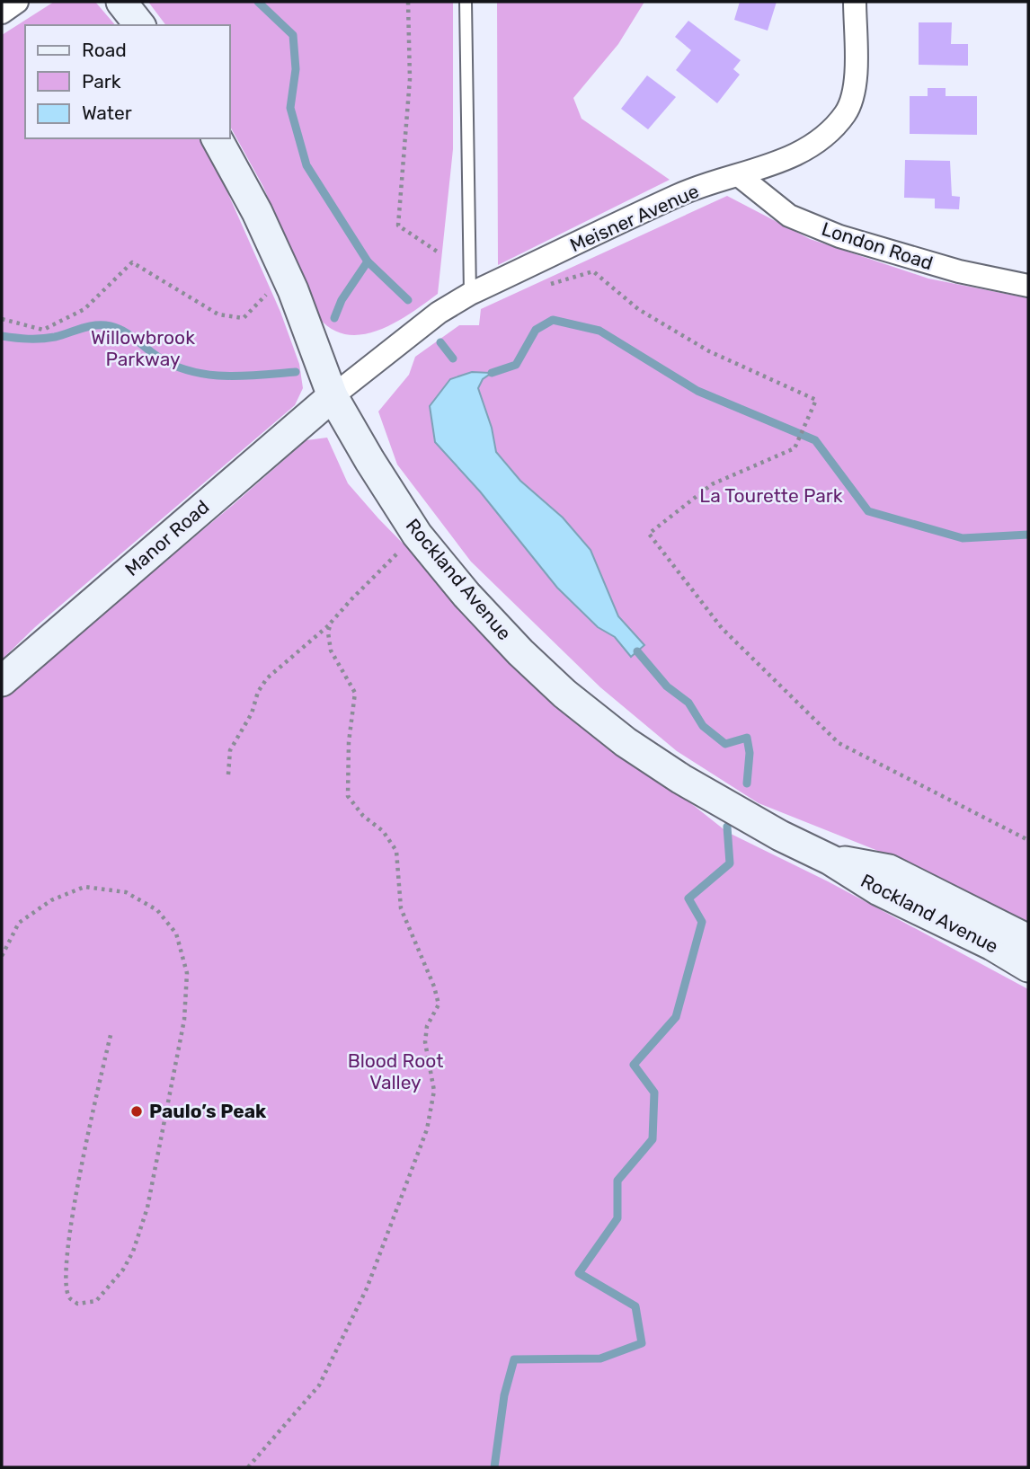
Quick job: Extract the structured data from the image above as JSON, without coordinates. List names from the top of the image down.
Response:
{
  "streets": {
    "street": [
      "Meisner Avenue",
      "London Road",
      "Manor Road",
      "Rockland Avenue"
    ]
  },
  "crossings": [
    ["Meisner Avenue", "London Road"],
    ["Meisner Avenue", "Manor Road"],
    ["Meisner Avenue", "Rockland Avenue"],
    ["Manor Road", "Rockland Avenue"]
  ],
  "parks": ["Willowbrook Parkway", "La Tourette Park", "Blood Root Valley"],
  "places": ["Paulo’s Peak"],
  "legend": ["Road", "Park", "Water"]
}
